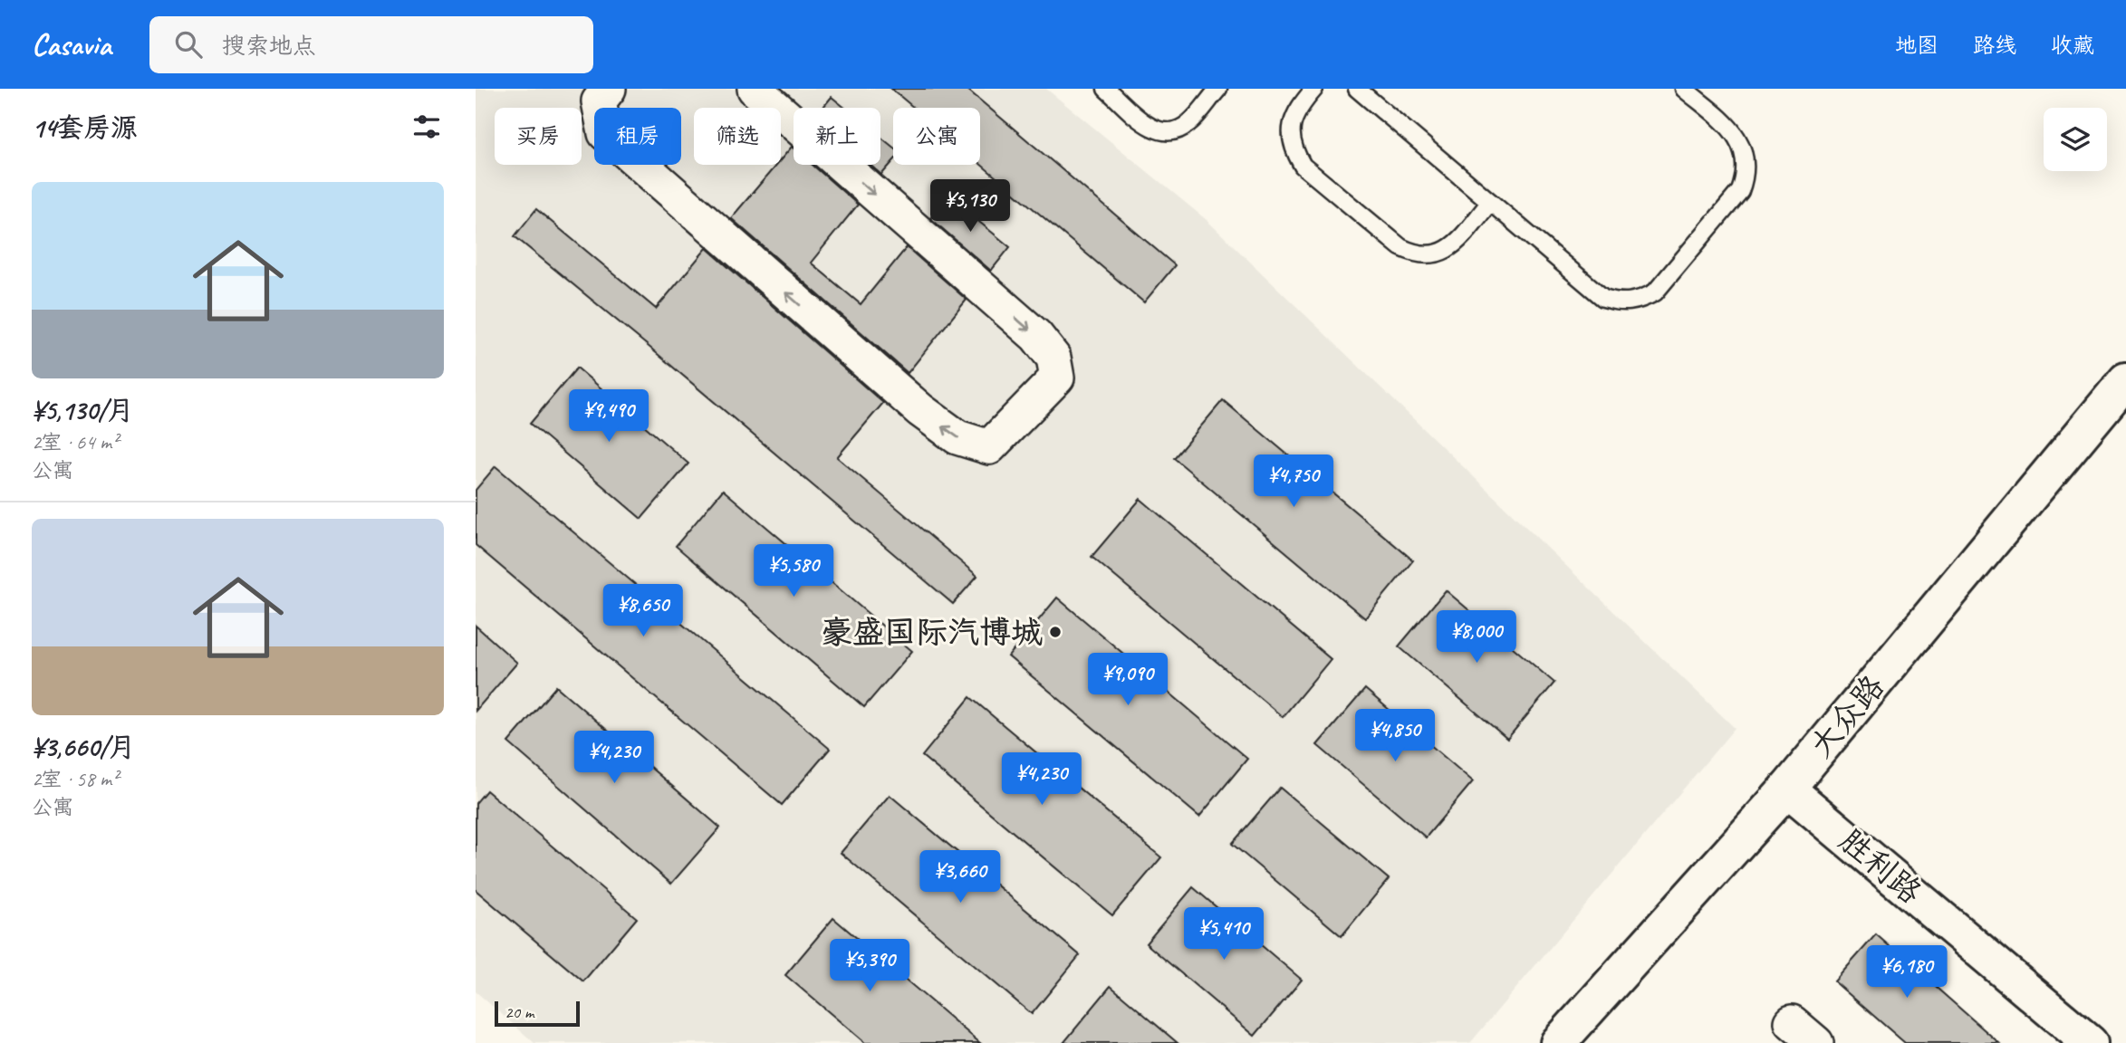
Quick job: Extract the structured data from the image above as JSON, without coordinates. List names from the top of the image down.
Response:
{
  "streets": {
    "street": ["大众路", "胜利路"]
  },
  "crossings": [
    ["大众路", "胜利路"]
  ],
  "places": ["豪盛国际汽博城"],
  "scale_bar": "20 m",
  "page": {
    "header": "Casavia",
    "search": "搜索地点",
    "nav": ["地图", "路线", "收藏"],
    "heading": "14套房源",
    "chip": [
      "买房",
      "租房",
      "筛选",
      "新上",
      "公寓"
    ],
    "list": [
      {
        "name": "¥5,130/月",
        "note": "2室 · 64 m² · 公寓"
      },
      {
        "name": "¥3,660/月",
        "note": "2室 · 58 m² · 公寓"
      }
    ],
    "price": [
      "¥5,130",
      "¥9,490",
      "¥4,750",
      "¥5,580",
      "¥8,650",
      "¥8,000",
      "¥9,090",
      "¥4,850",
      "¥4,230",
      "¥4,230",
      "¥3,660",
      "¥5,410",
      "¥5,390",
      "¥6,180"
    ],
    "scale": "20 m"
  }
}
